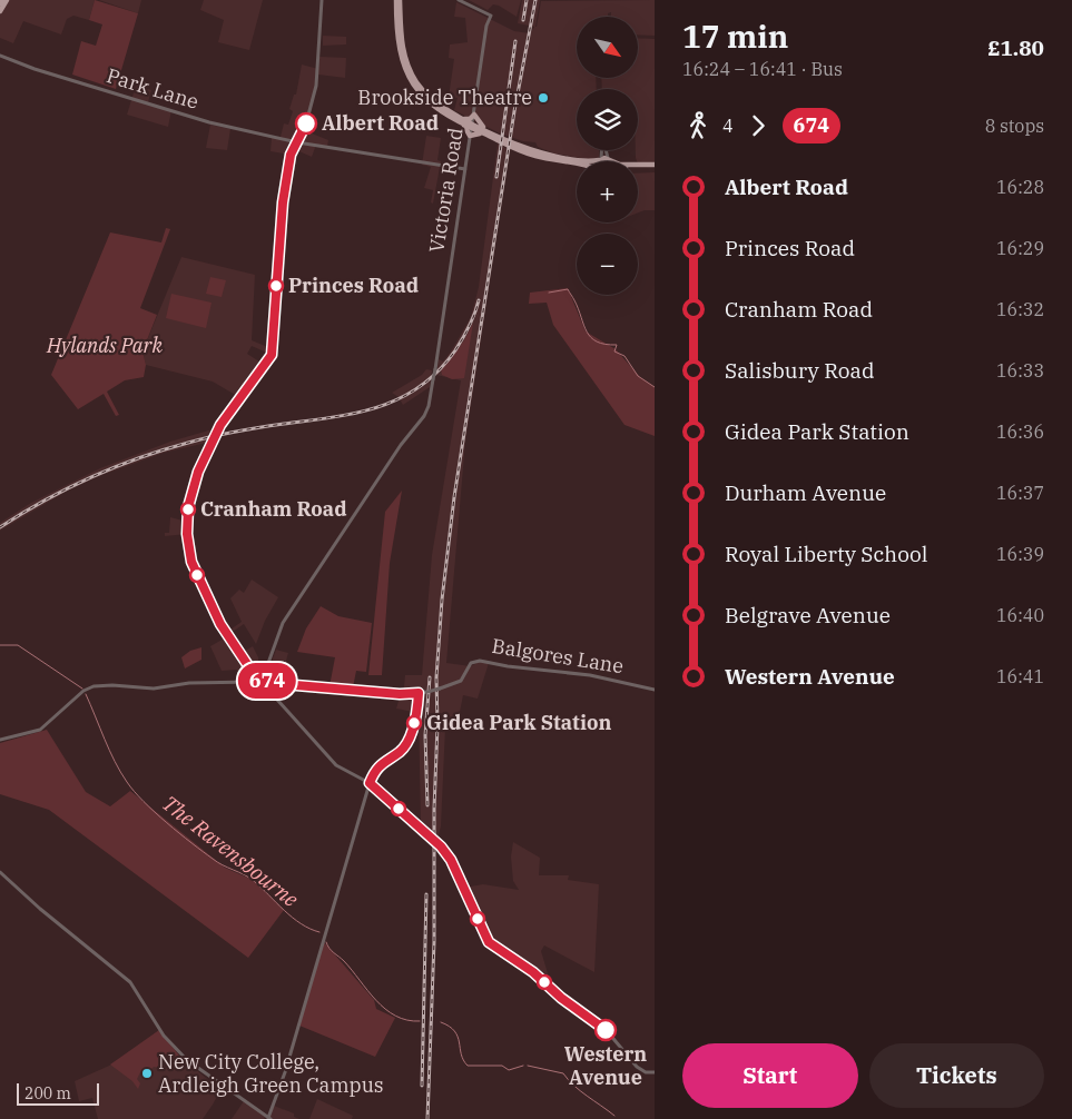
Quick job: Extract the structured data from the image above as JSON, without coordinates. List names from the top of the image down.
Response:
{
  "streets": {
    "street": ["Park Lane", "Victoria Road", "Balgores Lane"]
  },
  "water": ["The Ravensbourne"],
  "parks": ["Hylands Park"],
  "places": [
    "Brookside Theatre",
    "Albert Road",
    "Princes Road",
    "Cranham Road",
    "Gidea Park Station",
    "Western Avenue",
    "New City College, Ardleigh Green Campus"
  ],
  "lines": ["bus line 674"],
  "scale_bar": "200 m",
  "north": "bottom right",
  "page": {
    "on_map": "674",
    "heading": ["17 min", "16:24 – 16:41 · Bus", "£1.80"],
    "map_buttons": ["+", "−"],
    "legs": ["4", "674", "8 stops"],
    "list": [
      {
        "name": "Albert Road",
        "value": "16:28"
      },
      {
        "name": "Princes Road",
        "value": "16:29"
      },
      {
        "name": "Cranham Road",
        "value": "16:32"
      },
      {
        "name": "Salisbury Road",
        "value": "16:33"
      },
      {
        "name": "Gidea Park Station",
        "value": "16:36"
      },
      {
        "name": "Durham Avenue",
        "value": "16:37"
      },
      {
        "name": "Royal Liberty School",
        "value": "16:39"
      },
      {
        "name": "Belgrave Avenue",
        "value": "16:40"
      },
      {
        "name": "Western Avenue",
        "value": "16:41"
      }
    ],
    "buttons": ["Start", "Tickets"],
    "scale": "200 m"
  }
}
